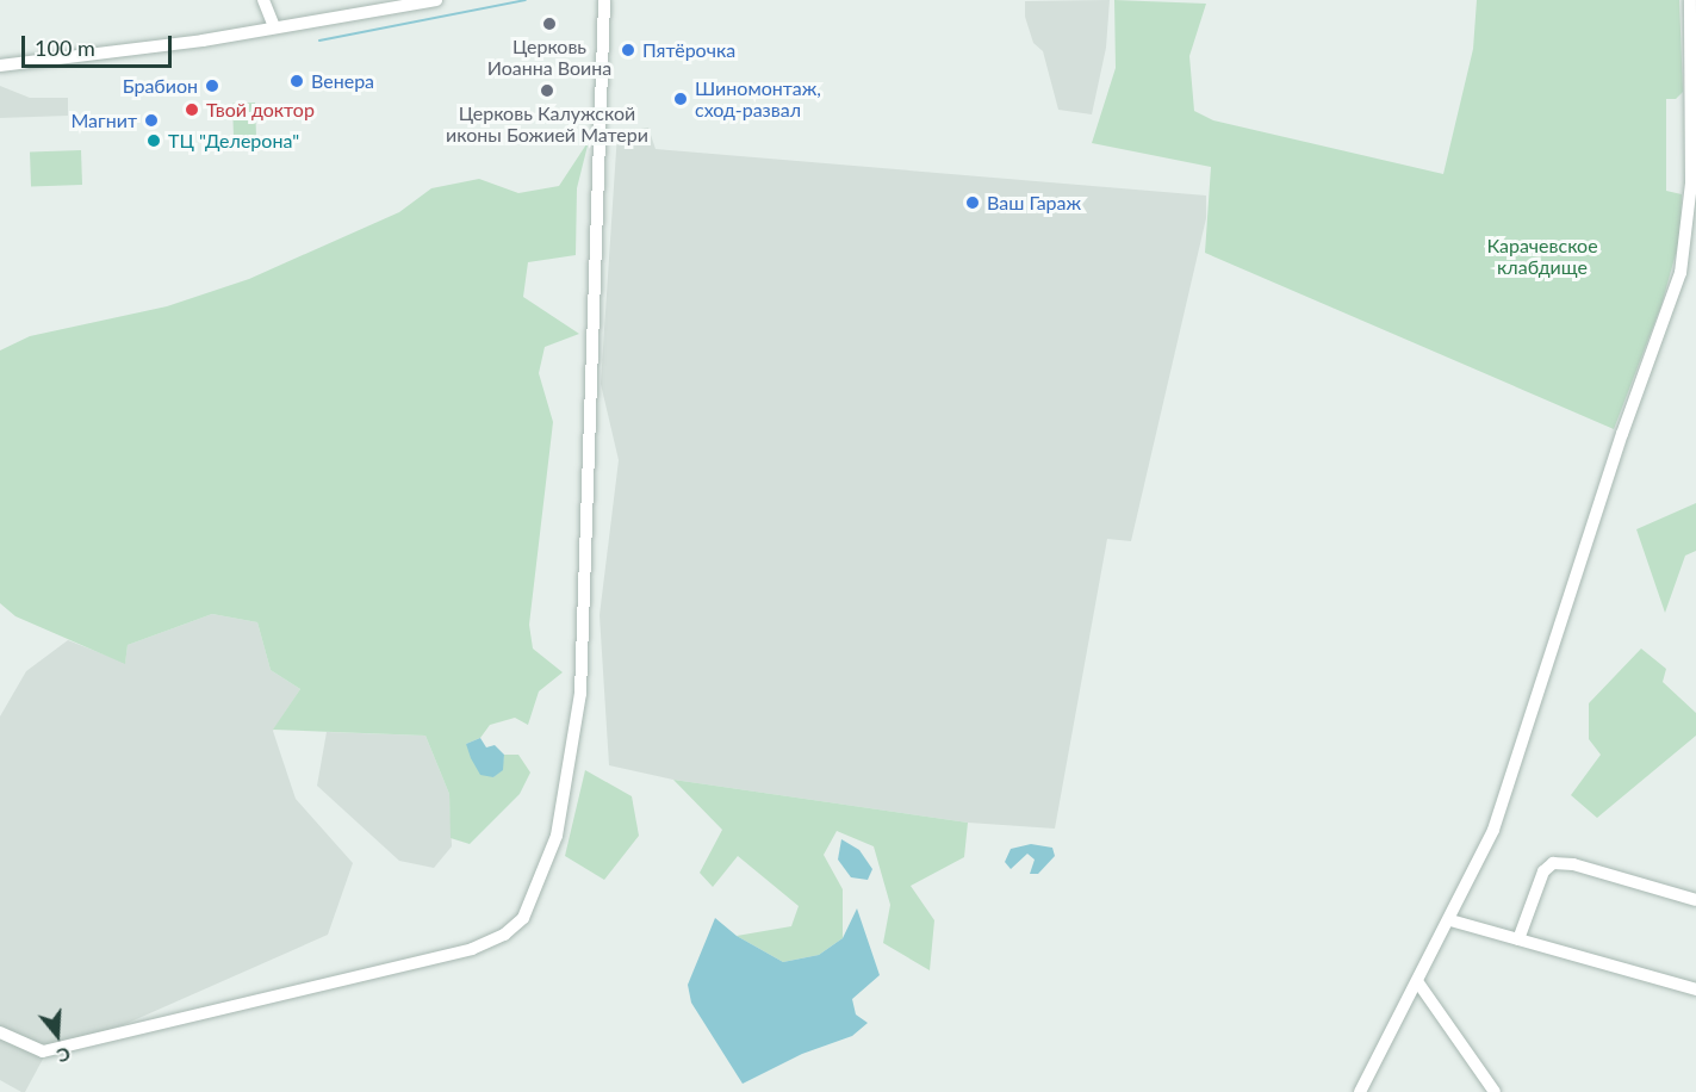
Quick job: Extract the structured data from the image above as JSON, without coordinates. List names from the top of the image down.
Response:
{
  "parks": ["Карачевское клабдище"],
  "places": [
    "Церковь Иоанна Воина",
    "Пятёрочка",
    "Венера",
    "Брабион",
    "Церковь Калужской иконы Божией Матери",
    "Шиномонтаж, сход-развал",
    "Твой доктор",
    "Магнит",
    "ТЦ \"Делерона\"",
    "Ваш Гараж"
  ],
  "scale_bar": "100 m",
  "north": "bottom"
}
